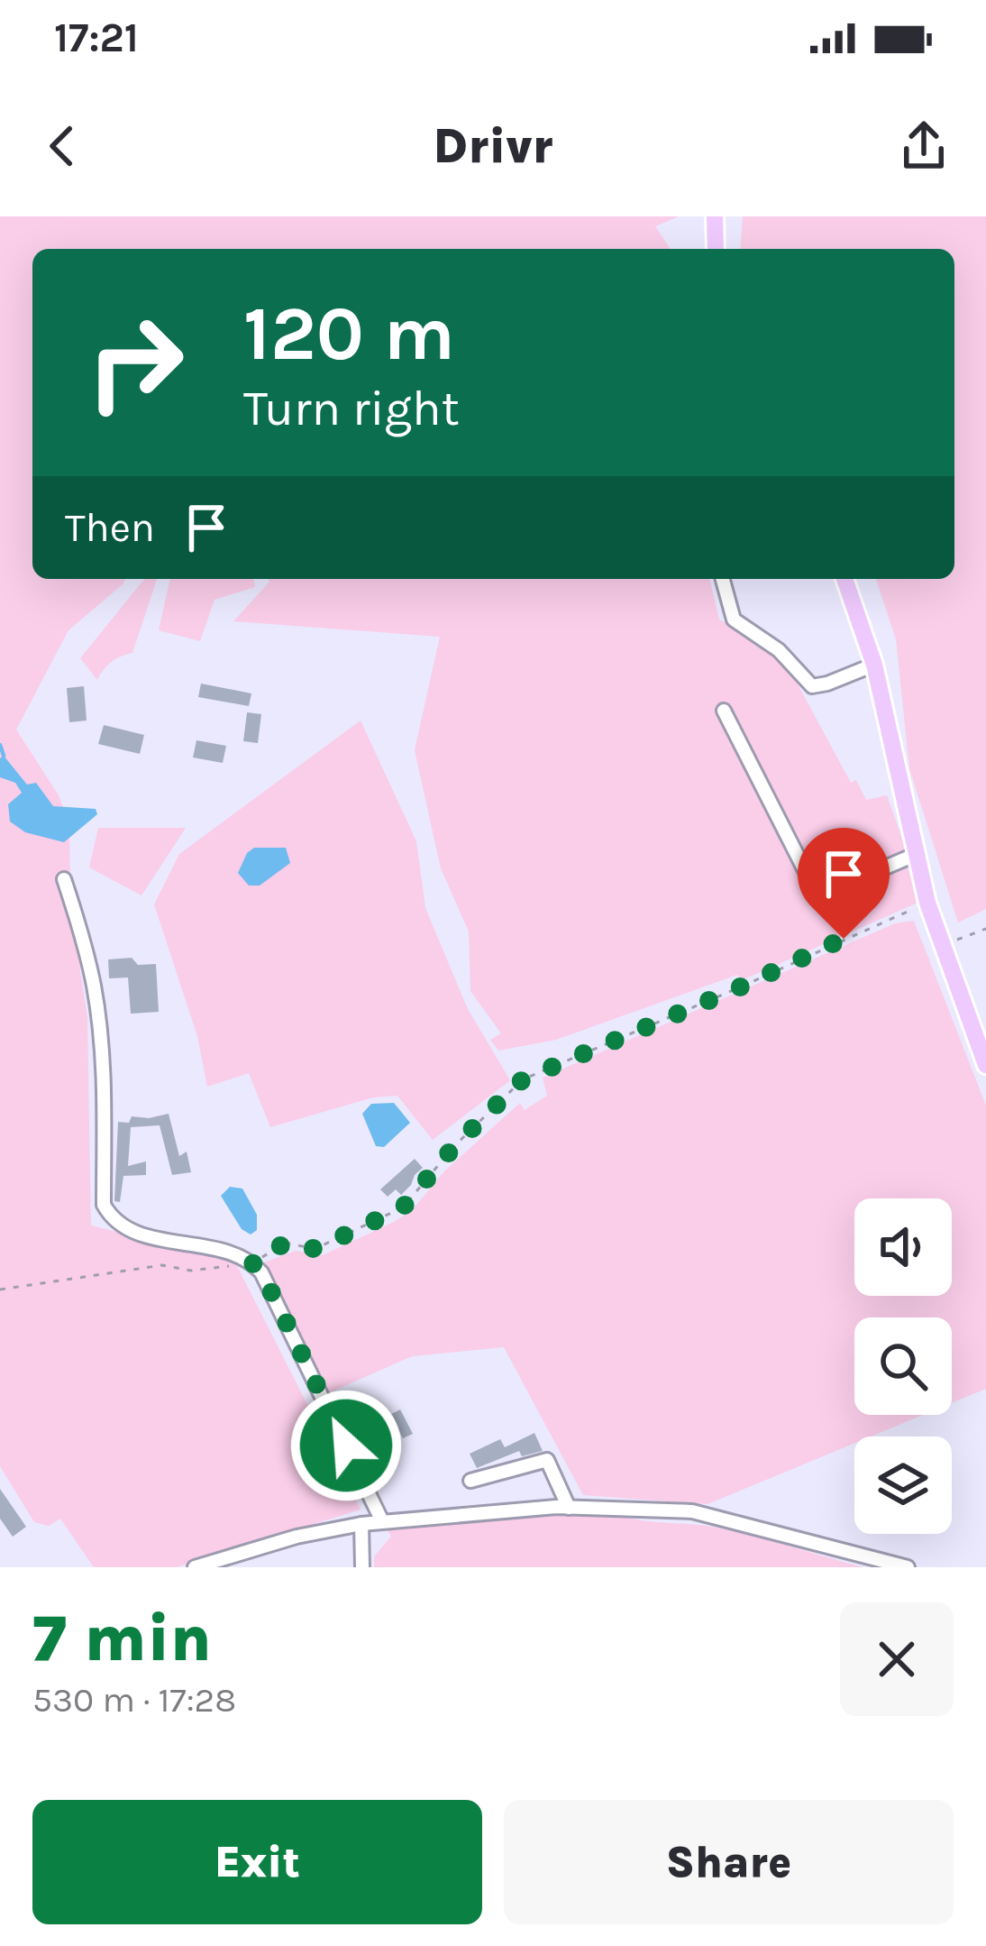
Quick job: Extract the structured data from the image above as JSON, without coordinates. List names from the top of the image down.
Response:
{
  "page": {
    "status": "17:21",
    "header": "Drivr",
    "turn": ["120 m", "Turn right"],
    "then": "Then",
    "heading": ["7 min", "530 m · 17:28"],
    "buttons": ["Exit", "Share"]
  }
}
